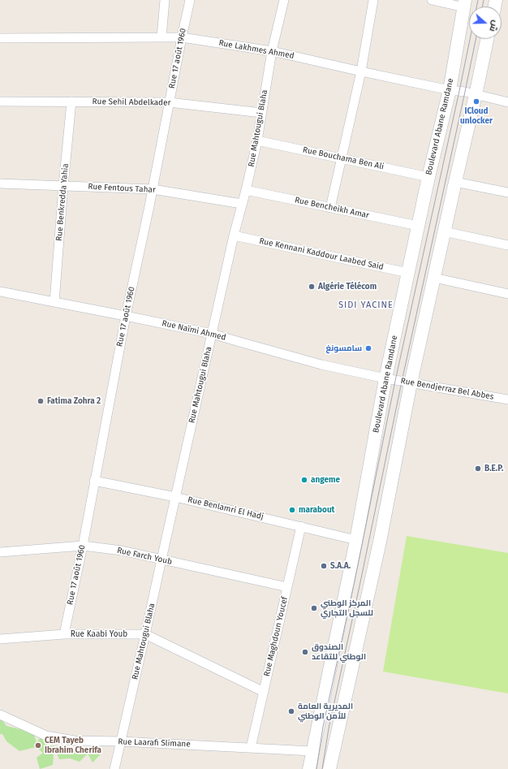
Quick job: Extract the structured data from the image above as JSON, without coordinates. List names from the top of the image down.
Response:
{
  "streets": {
    "main road": ["Boulevard Abane Ramdane"],
    "street": [
      "Rue Lakhmes Ahmed",
      "Rue 17 août 1960",
      "Rue Sehil Abdelkader",
      "Rue Mahtougui Blaha",
      "Rue Bouchama Ben Ali",
      "Rue Fentous Tahar",
      "Rue Benkredda Yahia",
      "Rue Bencheikh Amar",
      "Rue Kennani Kaddour Laabed Said",
      "Rue Naïmi Ahmed",
      "Rue Bendjerraz Bel Abbes",
      "Rue Benlamri El Hadj",
      "Rue Farch Youb",
      "Rue Kaabi Youb",
      "Rue Maghdoun Youcef",
      "Rue Laarafi Slimane"
    ]
  },
  "crossings": [
    ["Rue Lakhmes Ahmed", "Rue 17 août 1960"],
    ["Rue Lakhmes Ahmed", "Boulevard Abane Ramdane"],
    ["Rue Lakhmes Ahmed", "Rue Mahtougui Blaha"],
    ["Rue 17 août 1960", "Rue Sehil Abdelkader"],
    ["Rue 17 août 1960", "Rue Fentous Tahar"],
    ["Rue 17 août 1960", "Rue Naïmi Ahmed"],
    ["Rue 17 août 1960", "Rue Benlamri El Hadj"],
    ["Rue 17 août 1960", "Rue Farch Youb"],
    ["Rue 17 août 1960", "Rue Kaabi Youb"],
    ["Rue Sehil Abdelkader", "Rue Mahtougui Blaha"],
    ["Rue Sehil Abdelkader", "Rue Benkredda Yahia"],
    ["Boulevard Abane Ramdane", "Rue Bouchama Ben Ali"],
    ["Boulevard Abane Ramdane", "Rue Bencheikh Amar"],
    ["Boulevard Abane Ramdane", "Rue Kennani Kaddour Laabed Said"],
    ["Boulevard Abane Ramdane", "Rue Naïmi Ahmed"],
    ["Boulevard Abane Ramdane", "Rue Bendjerraz Bel Abbes"],
    ["Boulevard Abane Ramdane", "Rue Benlamri El Hadj"],
    ["Boulevard Abane Ramdane", "Rue Laarafi Slimane"],
    ["Rue Mahtougui Blaha", "Rue Bouchama Ben Ali"],
    ["Rue Mahtougui Blaha", "Rue Fentous Tahar"],
    ["Rue Mahtougui Blaha", "Rue Bencheikh Amar"],
    ["Rue Mahtougui Blaha", "Rue Kennani Kaddour Laabed Said"],
    ["Rue Mahtougui Blaha", "Rue Naïmi Ahmed"],
    ["Rue Mahtougui Blaha", "Rue Benlamri El Hadj"],
    ["Rue Mahtougui Blaha", "Rue Farch Youb"],
    ["Rue Mahtougui Blaha", "Rue Kaabi Youb"],
    ["Rue Mahtougui Blaha", "Rue Laarafi Slimane"],
    ["Rue Fentous Tahar", "Rue Benkredda Yahia"],
    ["Rue Benkredda Yahia", "Rue Naïmi Ahmed"],
    ["Rue Naïmi Ahmed", "Rue Bendjerraz Bel Abbes"],
    ["Rue Benlamri El Hadj", "Rue Maghdoun Youcef"],
    ["Rue Farch Youb", "Rue Maghdoun Youcef"],
    ["Rue Kaabi Youb", "Rue Maghdoun Youcef"],
    ["Rue Maghdoun Youcef", "Rue Laarafi Slimane"]
  ],
  "districts": ["SIDI YACINE"],
  "places": [
    "ICloud unlocker",
    "Algérie Télécom",
    "سامسونغ",
    "Fatima Zohra 2",
    "B.E.P.",
    "angeme",
    "marabout",
    "S.A.A.",
    "المركز الوطني للسجل التجاري",
    "الصندوق الوطني للتقاعد",
    "المديرية العامة للأمن الوطني",
    "CEM Tayeb Ibrahim Cherifa"
  ],
  "north": "right"
}
